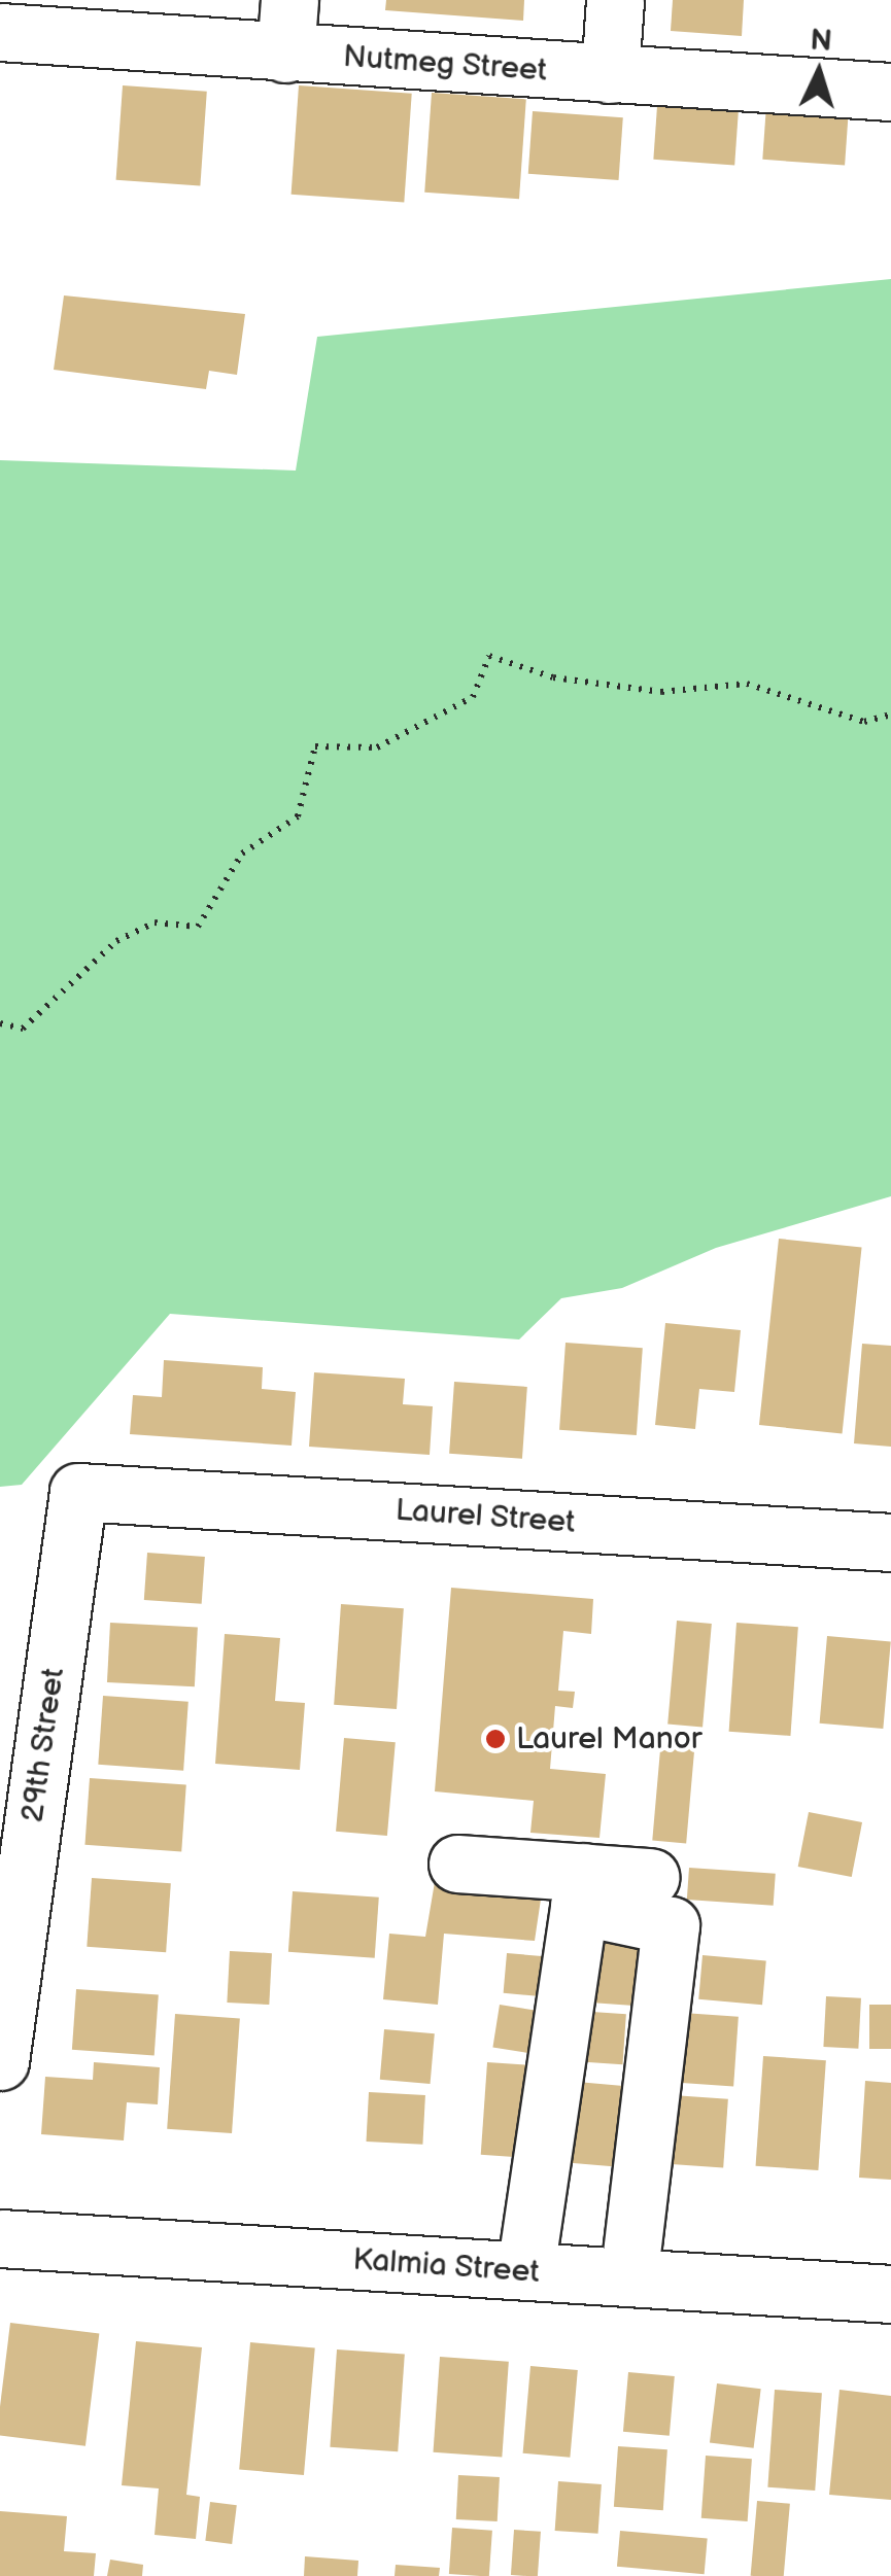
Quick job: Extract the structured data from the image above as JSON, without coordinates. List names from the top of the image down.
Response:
{
  "streets": {
    "street": [
      "Nutmeg Street",
      "Laurel Street",
      "29th Street",
      "Kalmia Street"
    ]
  },
  "crossings": [
    ["Laurel Street", "29th Street"]
  ],
  "places": ["Laurel Manor"],
  "north": "top"
}
